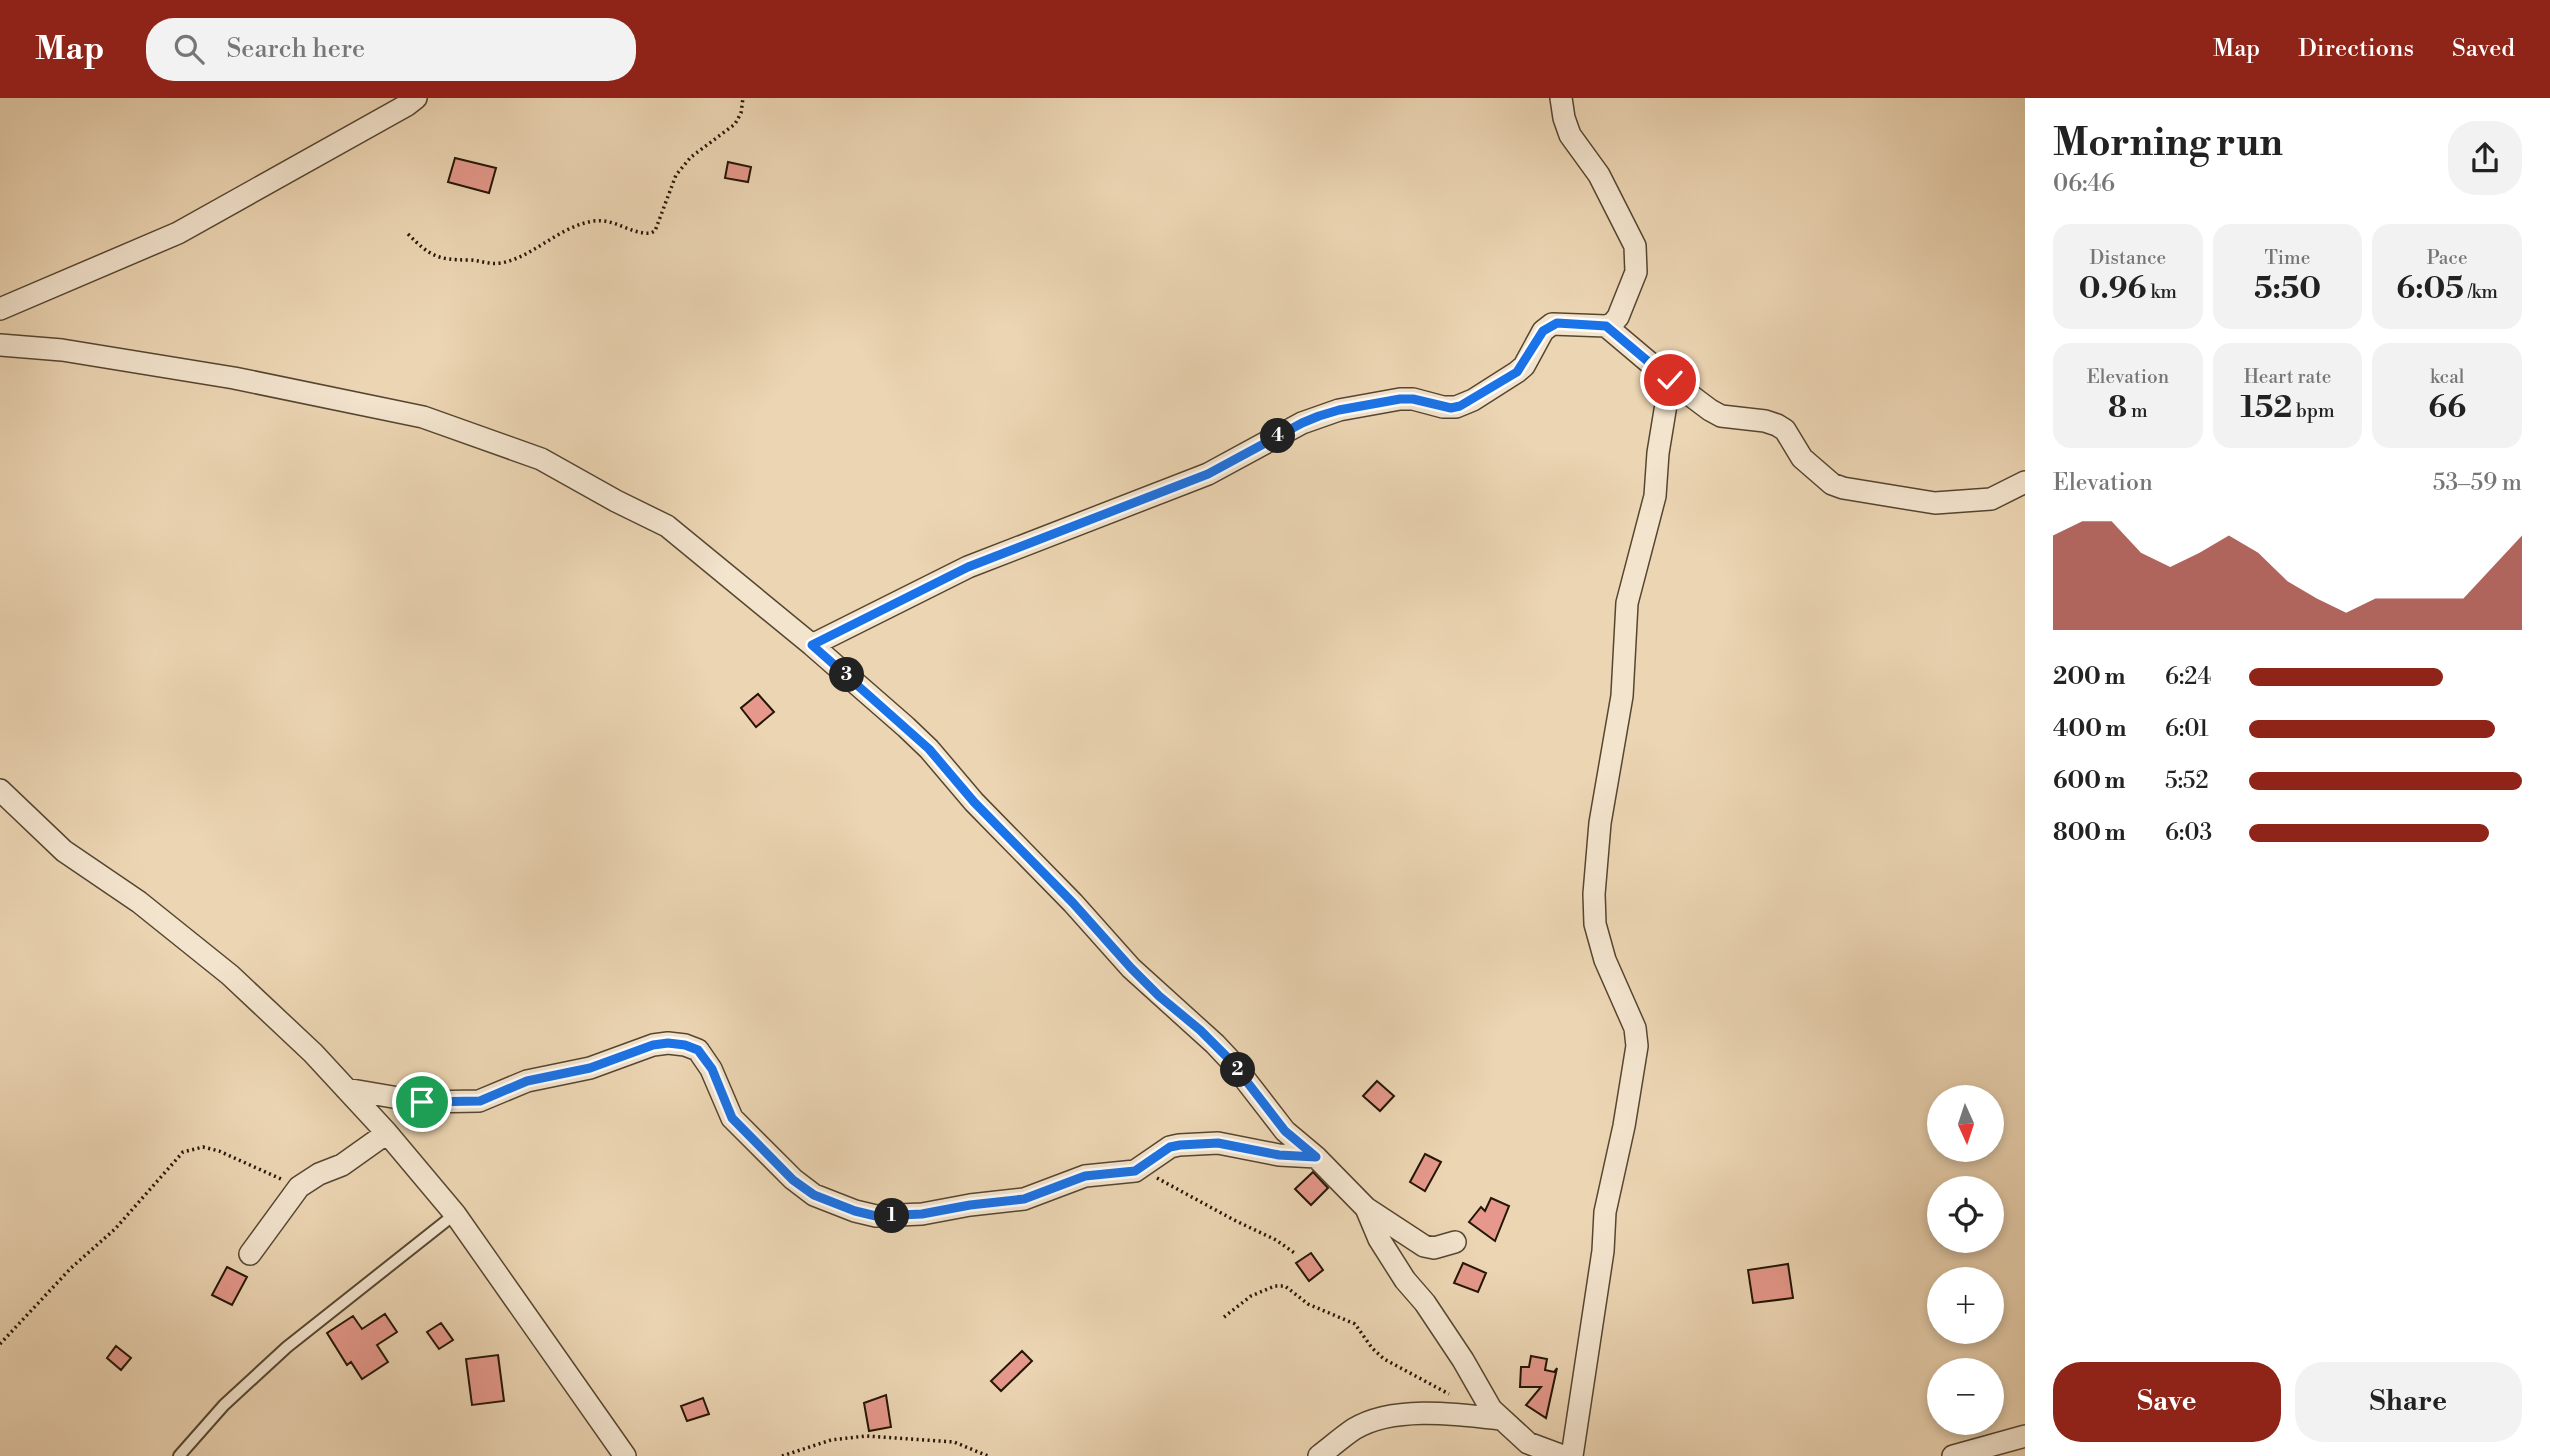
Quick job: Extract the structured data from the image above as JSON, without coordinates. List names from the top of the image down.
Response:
{
  "north": "bottom",
  "page": {
    "header": "Map",
    "search": "Search here",
    "nav": ["Map", "Directions", "Saved"],
    "heading": ["Morning run", "06:46"],
    "stats": [
      ["Distance", "0.96 km"],
      ["Time", "5:50"],
      ["Pace", "6:05 /km"],
      ["Elevation", "8 m"],
      ["Heart rate", "152 bpm"],
      ["kcal", "66"]
    ],
    "pins": [
      "4",
      "3",
      "2",
      "1"
    ],
    "chart": ["Elevation", "53–59 m"],
    "list": [
      {
        "name": "200 m",
        "note": "6:24"
      },
      {
        "name": "400 m",
        "note": "6:01"
      },
      {
        "name": "600 m",
        "note": "5:52"
      },
      {
        "name": "800 m",
        "note": "6:03"
      }
    ],
    "map_buttons": ["+", "−"],
    "buttons": ["Save", "Share"]
  }
}
